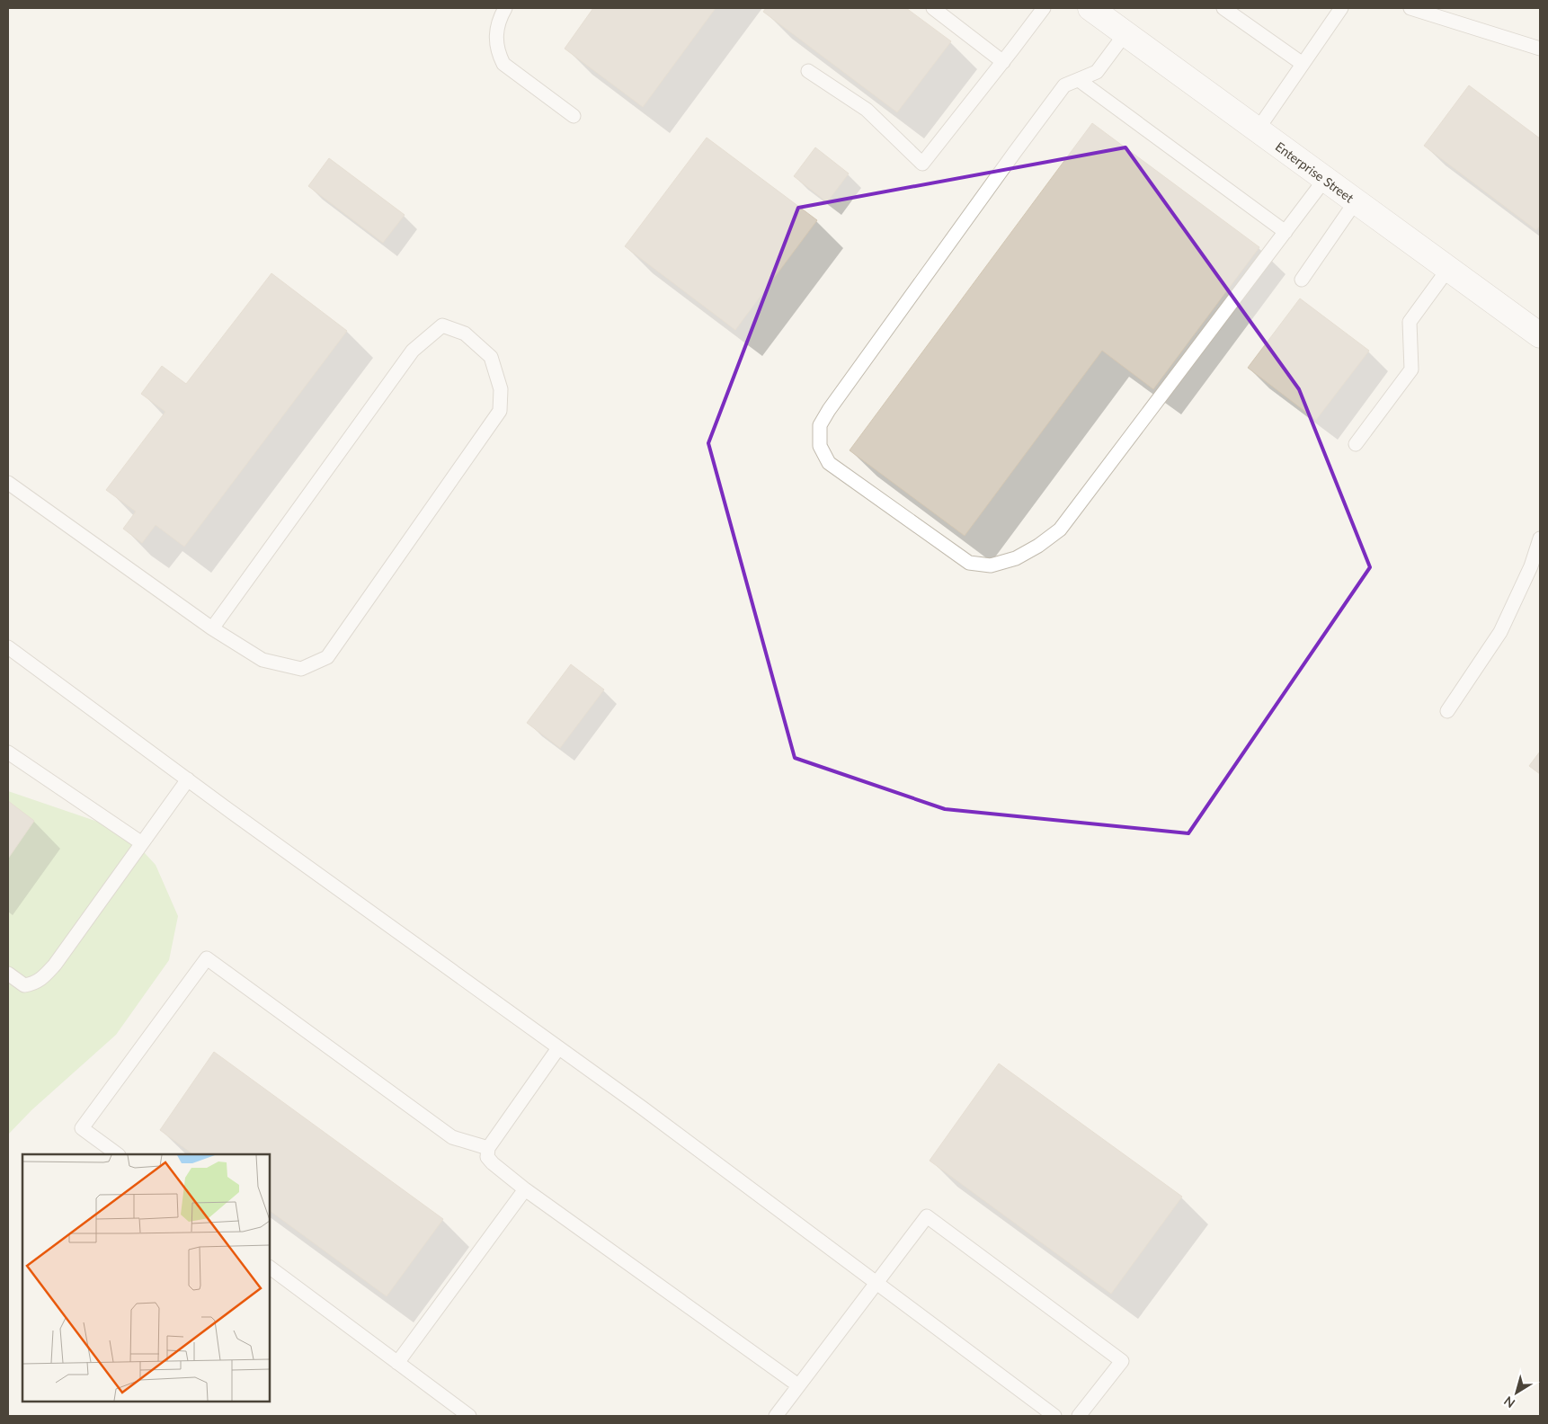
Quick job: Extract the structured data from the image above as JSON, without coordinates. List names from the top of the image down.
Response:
{
  "streets": {
    "street": ["Enterprise Street"]
  },
  "north": "bottom left"
}
